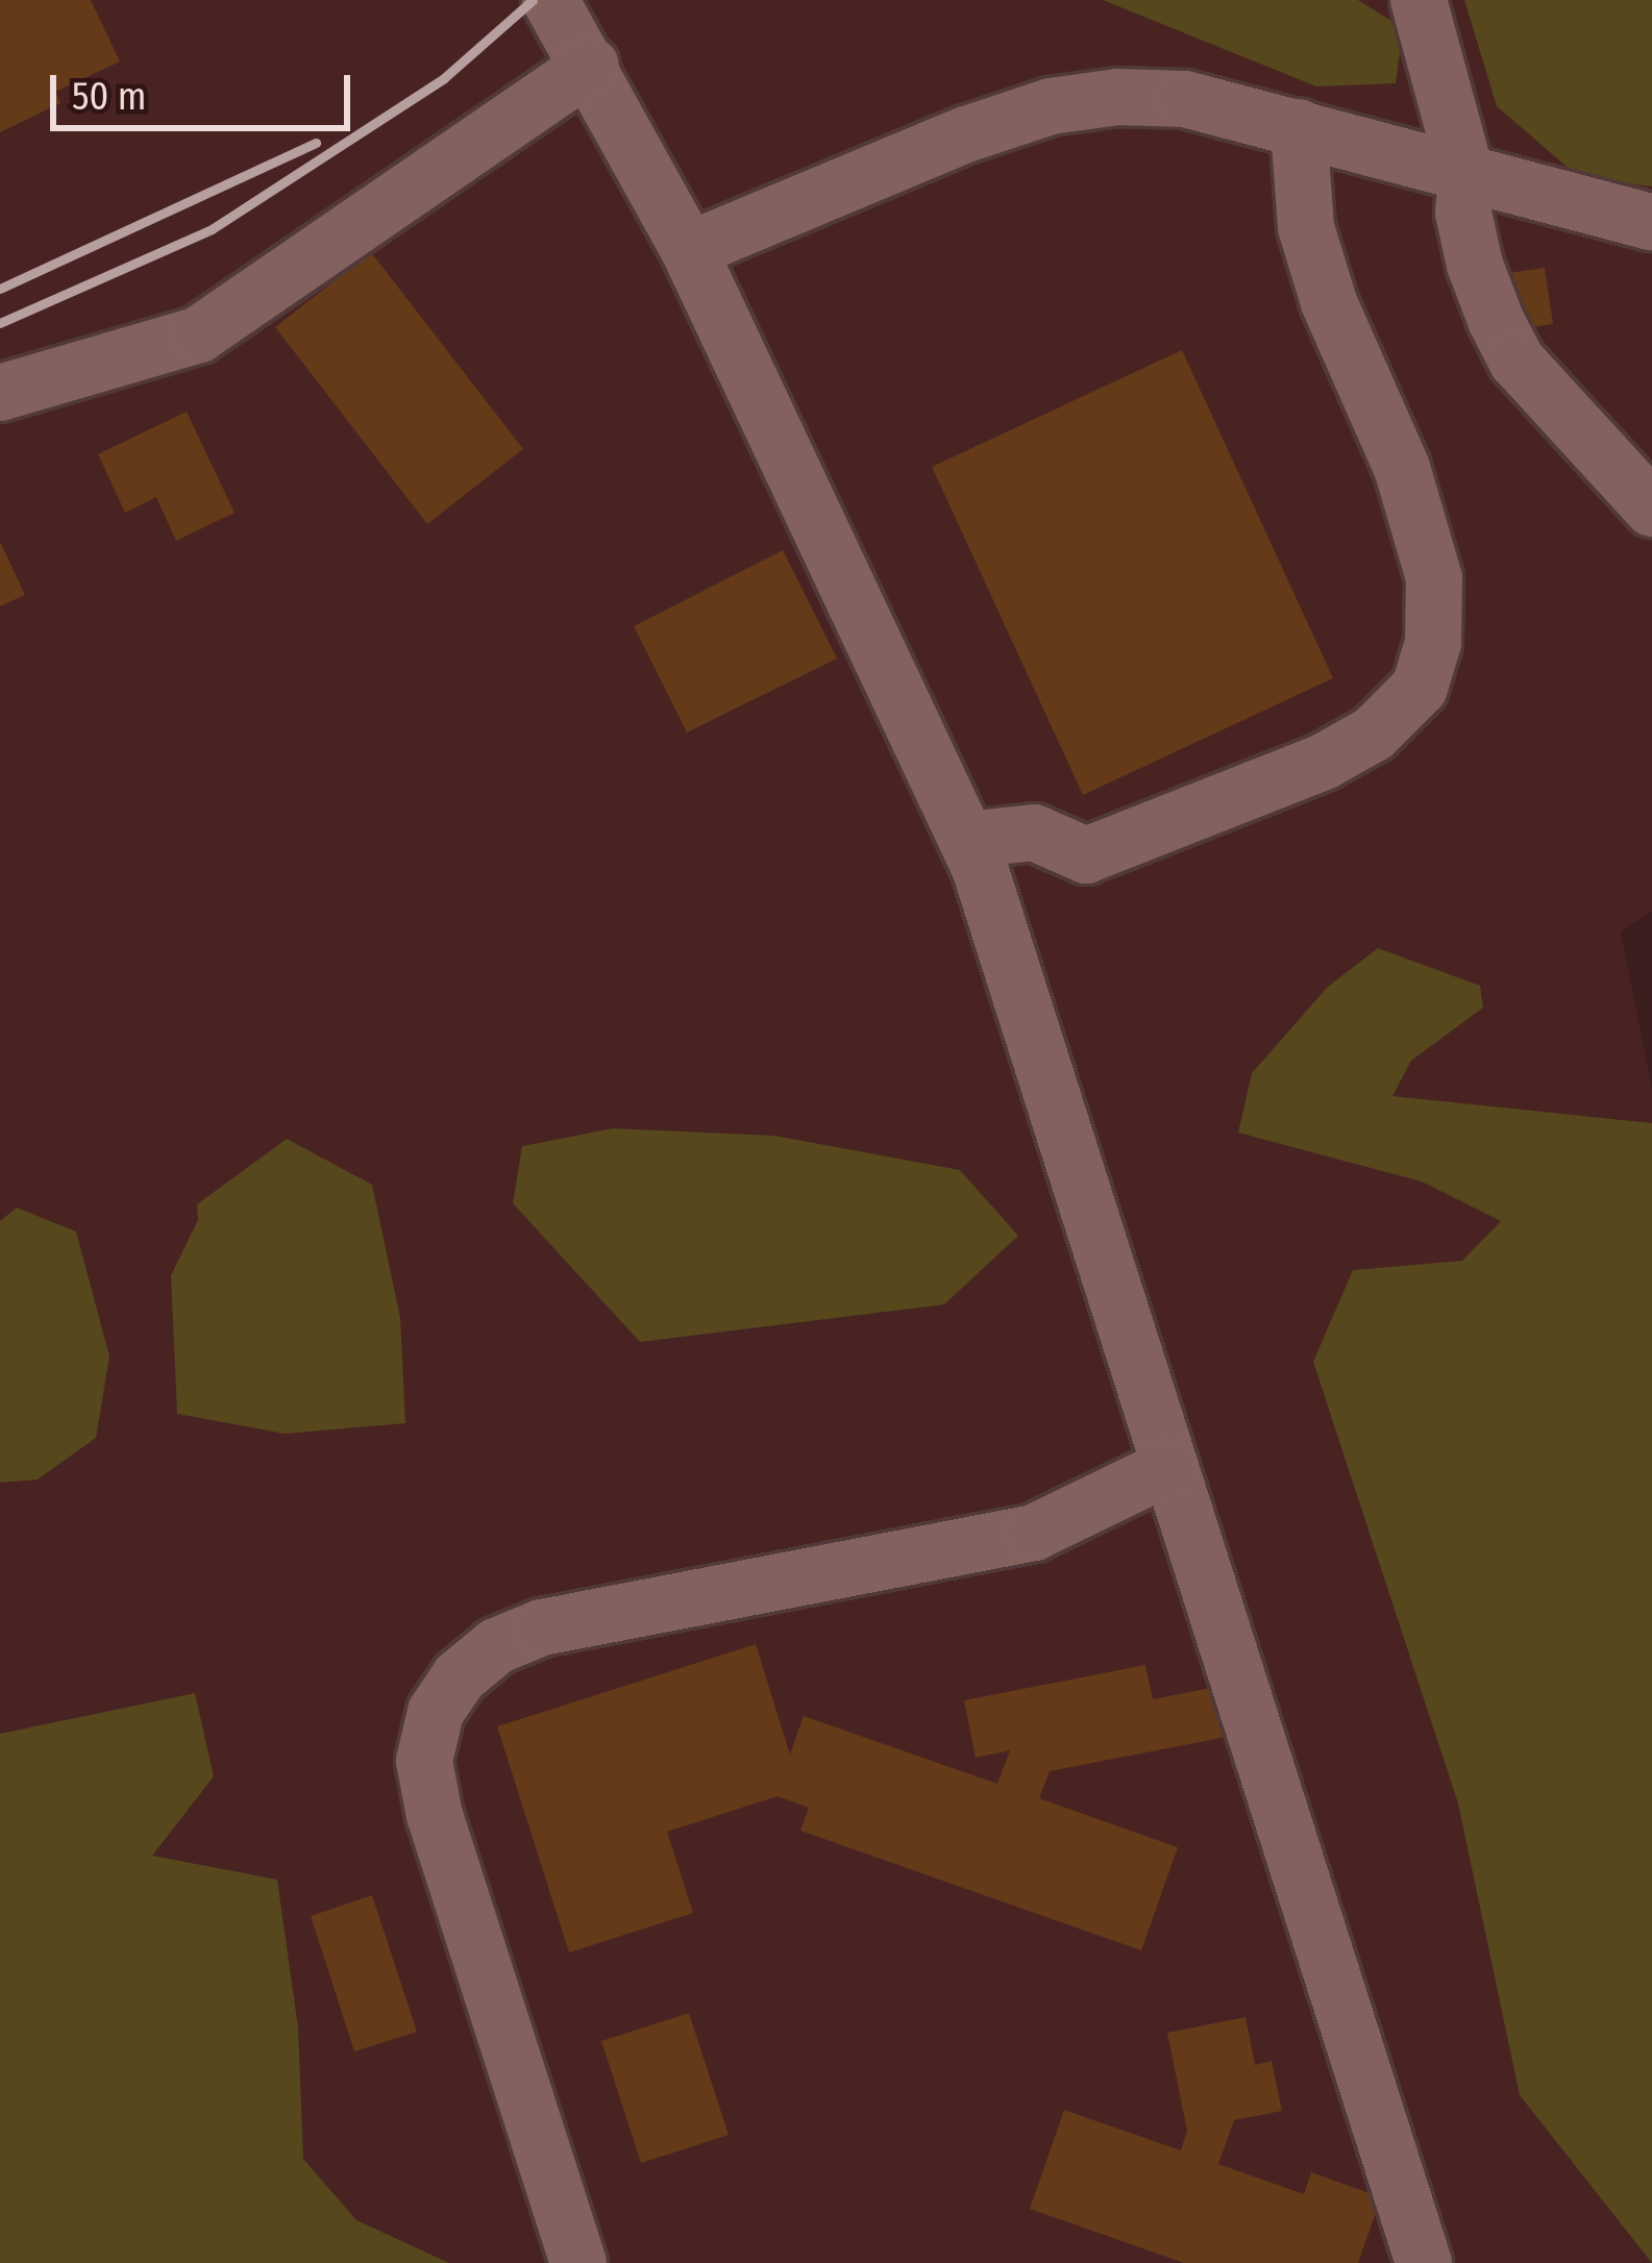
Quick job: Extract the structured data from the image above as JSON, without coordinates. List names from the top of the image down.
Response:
{
  "scale_bar": "50 m"
}
